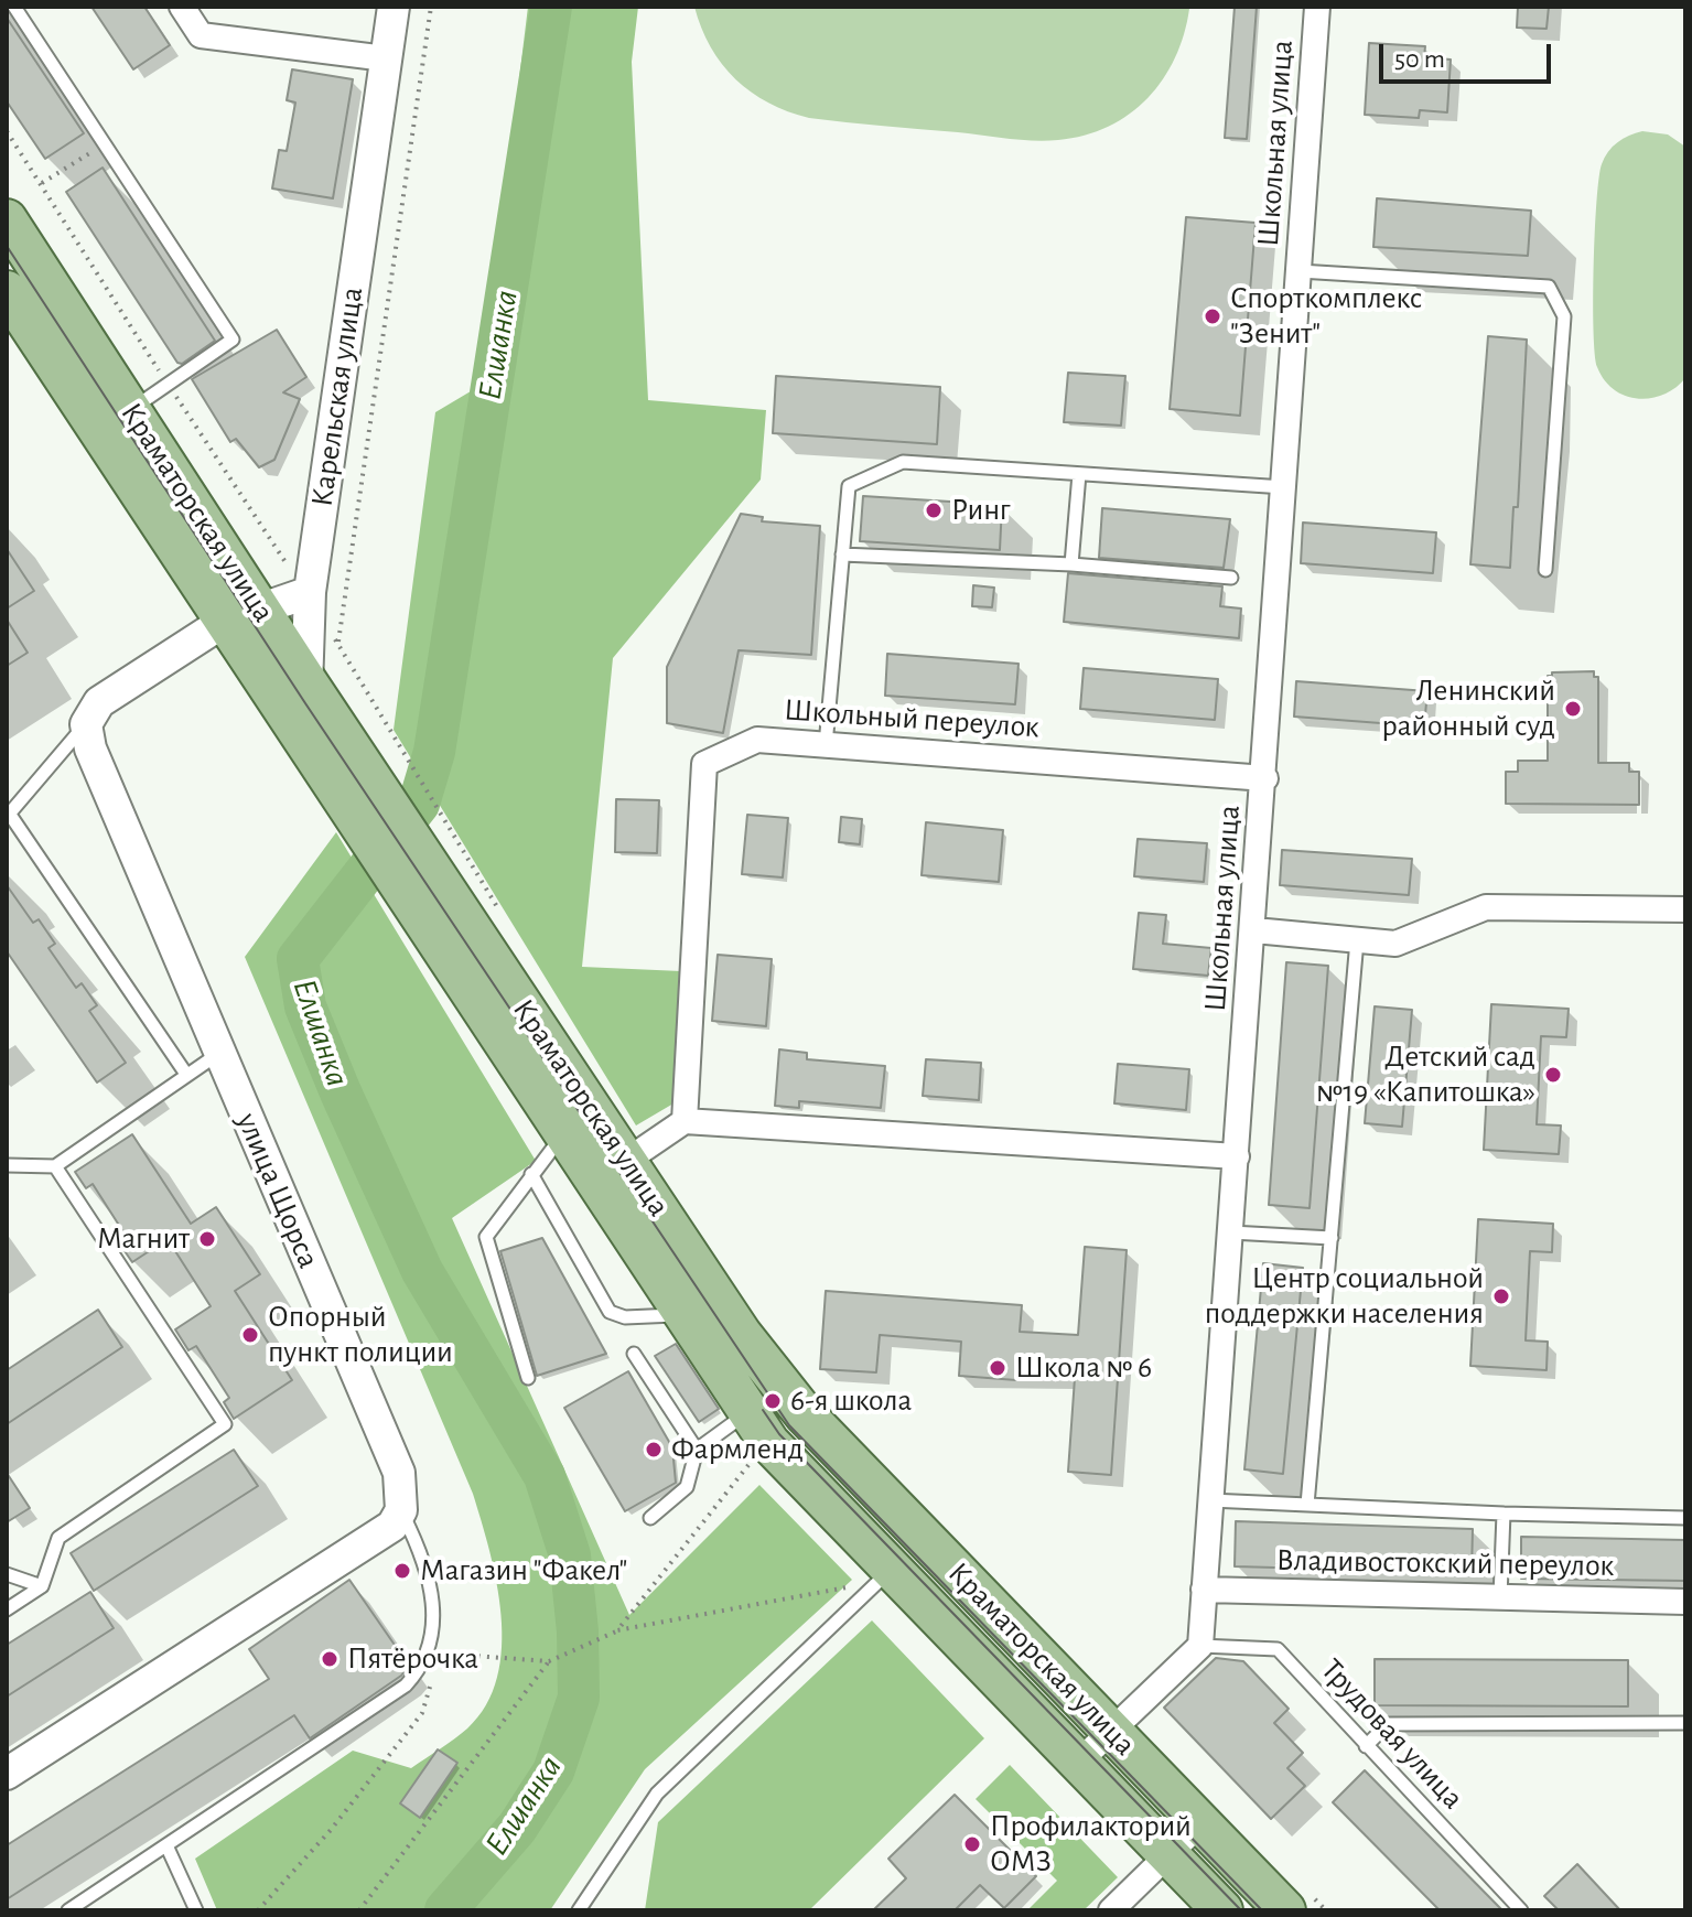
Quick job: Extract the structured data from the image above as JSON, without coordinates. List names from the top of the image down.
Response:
{
  "streets": {
    "main road": ["Краматорская улица"],
    "street": [
      "Школьная улица",
      "Карельская улица",
      "Школьный переулок",
      "улица Щорса",
      "Владивостокский переулок"
    ],
    "lane": ["Трудовая улица"]
  },
  "crossings": [
    ["Школьная улица", "Школьный переулок"],
    ["Школьная улица", "Владивостокский переулок"],
    ["Школьная улица", "Трудовая улица"],
    ["Карельская улица", "Краматорская улица"]
  ],
  "water": ["Елшанка"],
  "places": [
    "Спорткомплекс \"Зенит\"",
    "Ринг",
    "Ленинский районный суд",
    "Детский сад №19 «Капитошка»",
    "Магнит",
    "Центр социальной поддержки населения",
    "Опорный пункт полиции",
    "Школа № 6",
    "6-я школа",
    "Фармленд",
    "Магазин \"Факел\"",
    "Пятёрочка",
    "Профилакторий ОМЗ"
  ],
  "scale_bar": "50 m"
}
